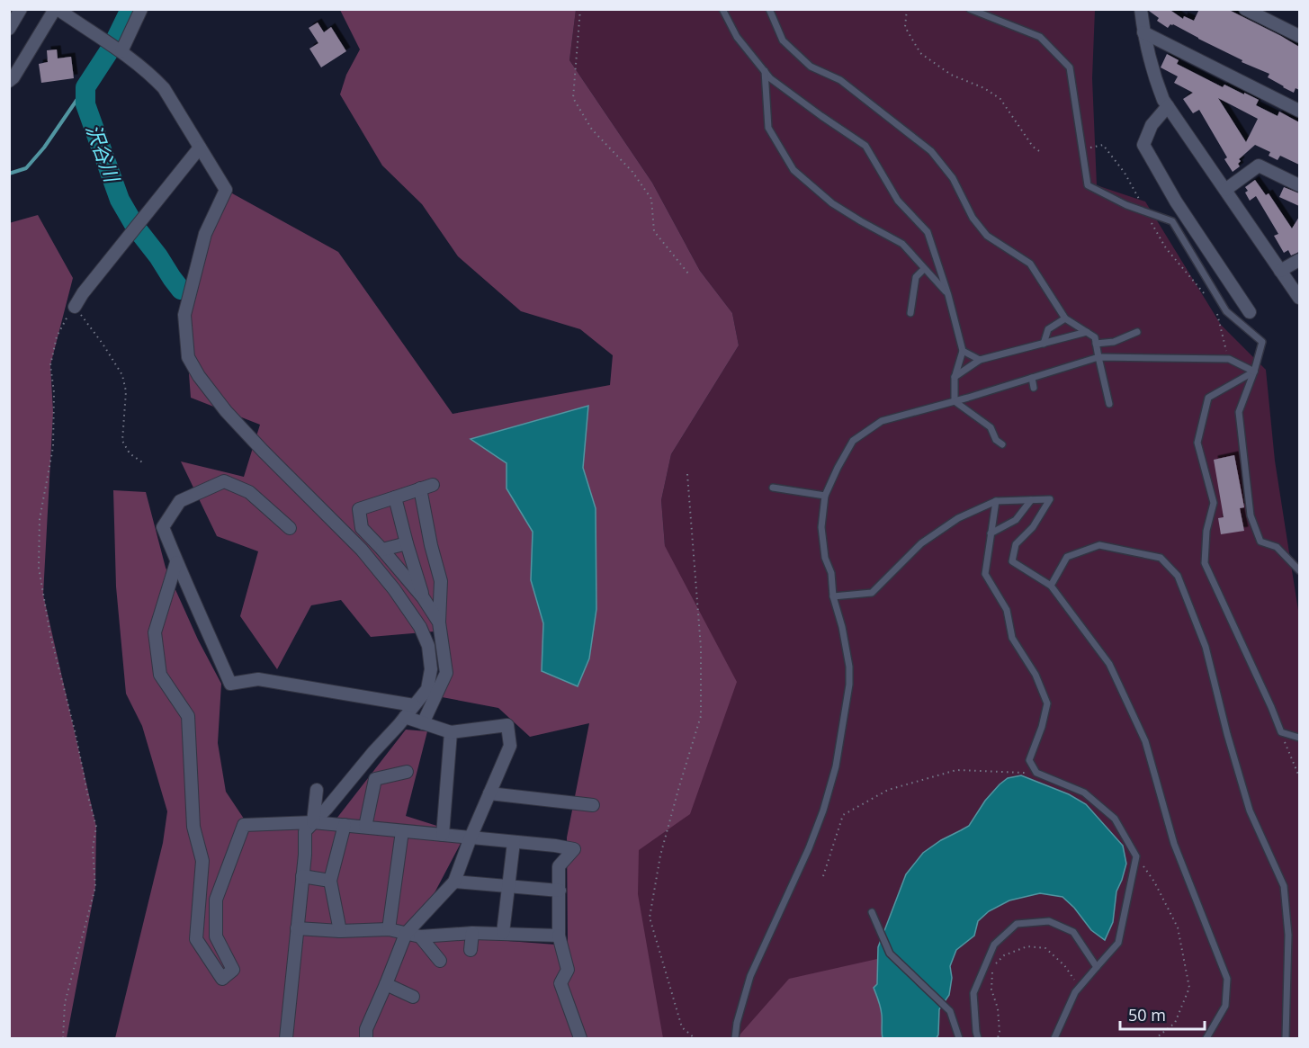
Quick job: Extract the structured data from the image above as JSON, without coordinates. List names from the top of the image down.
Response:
{
  "water": ["沢谷川"],
  "scale_bar": "50 m"
}
